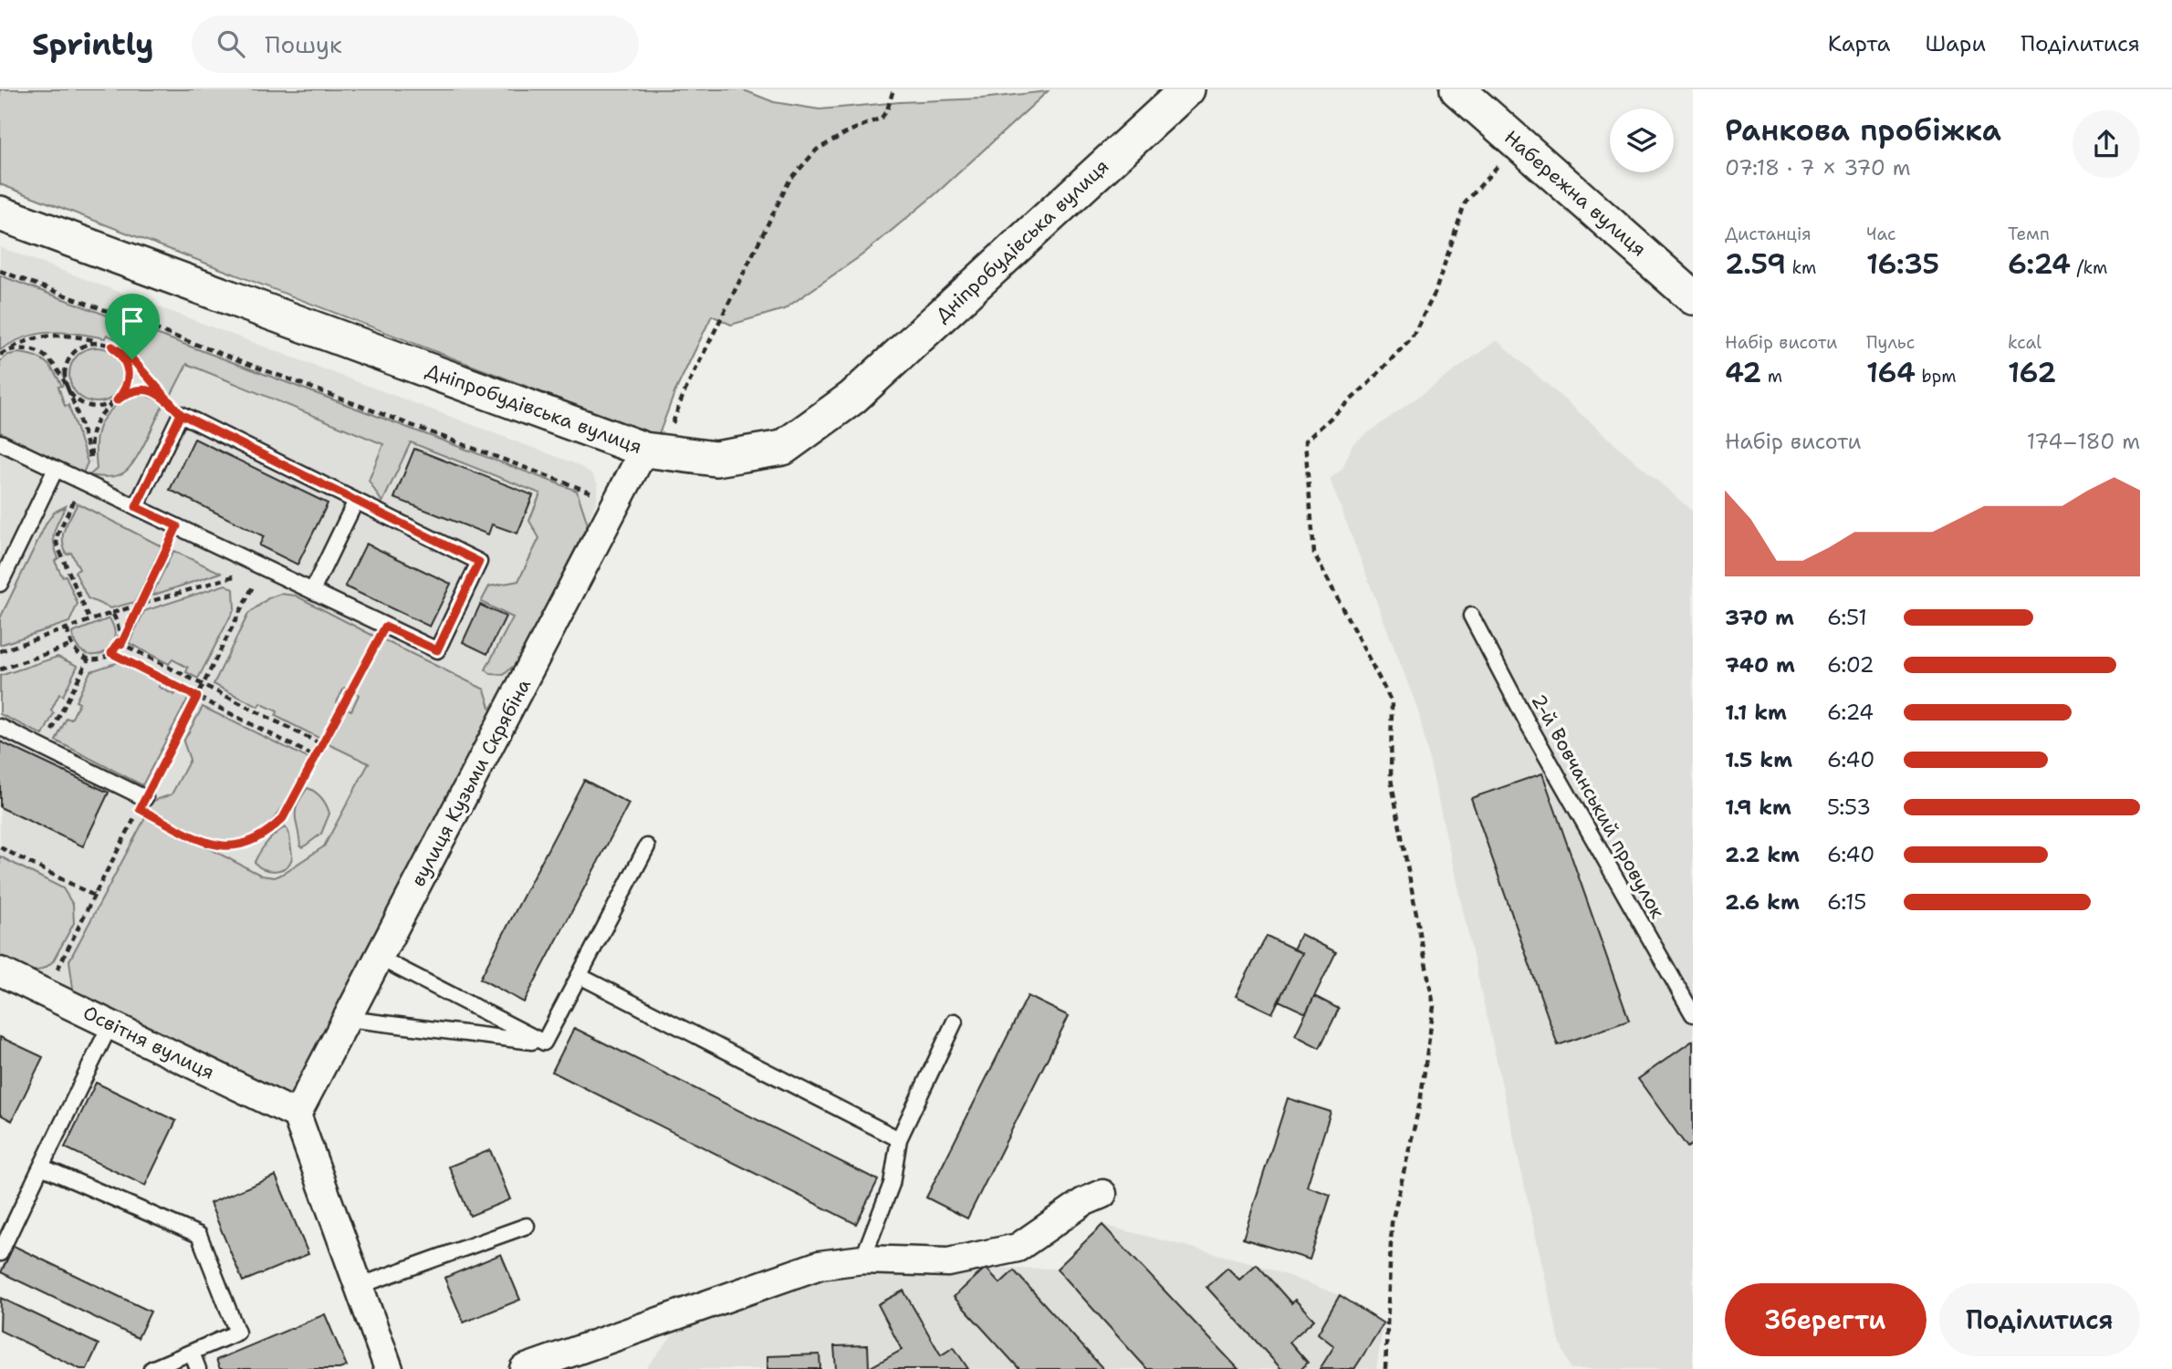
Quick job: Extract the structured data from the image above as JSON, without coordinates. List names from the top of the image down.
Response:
{
  "streets": {
    "street": [
      "Набережна вулиця",
      "Дніпробудівська вулиця",
      "вулиця Кузьми Скрябіна",
      "Освітня вулиця"
    ],
    "lane": ["2-й Вовчанський провулок"]
  },
  "crossings": [
    ["Дніпробудівська вулиця", "вулиця Кузьми Скрябіна"],
    ["вулиця Кузьми Скрябіна", "Освітня вулиця"]
  ],
  "page": {
    "header": "Sprintly",
    "search": "Пошук",
    "nav": ["Карта", "Шари", "Поділитися"],
    "heading": ["Ранкова пробіжка", "07:18 · 7 × 370 m"],
    "stats": [
      ["Дистанція", "2.59 km"],
      ["Час", "16:35"],
      ["Темп", "6:24 /km"],
      ["Набір висоти", "42 m"],
      ["Пульс", "164 bpm"],
      ["kcal", "162"]
    ],
    "chart": ["Набір висоти", "174–180 m"],
    "list": [
      {
        "name": "370 m",
        "note": "6:51"
      },
      {
        "name": "740 m",
        "note": "6:02"
      },
      {
        "name": "1.1 km",
        "note": "6:24"
      },
      {
        "name": "1.5 km",
        "note": "6:40"
      },
      {
        "name": "1.9 km",
        "note": "5:53"
      },
      {
        "name": "2.2 km",
        "note": "6:40"
      },
      {
        "name": "2.6 km",
        "note": "6:15"
      }
    ],
    "buttons": ["Зберегти", "Поділитися"]
  }
}
